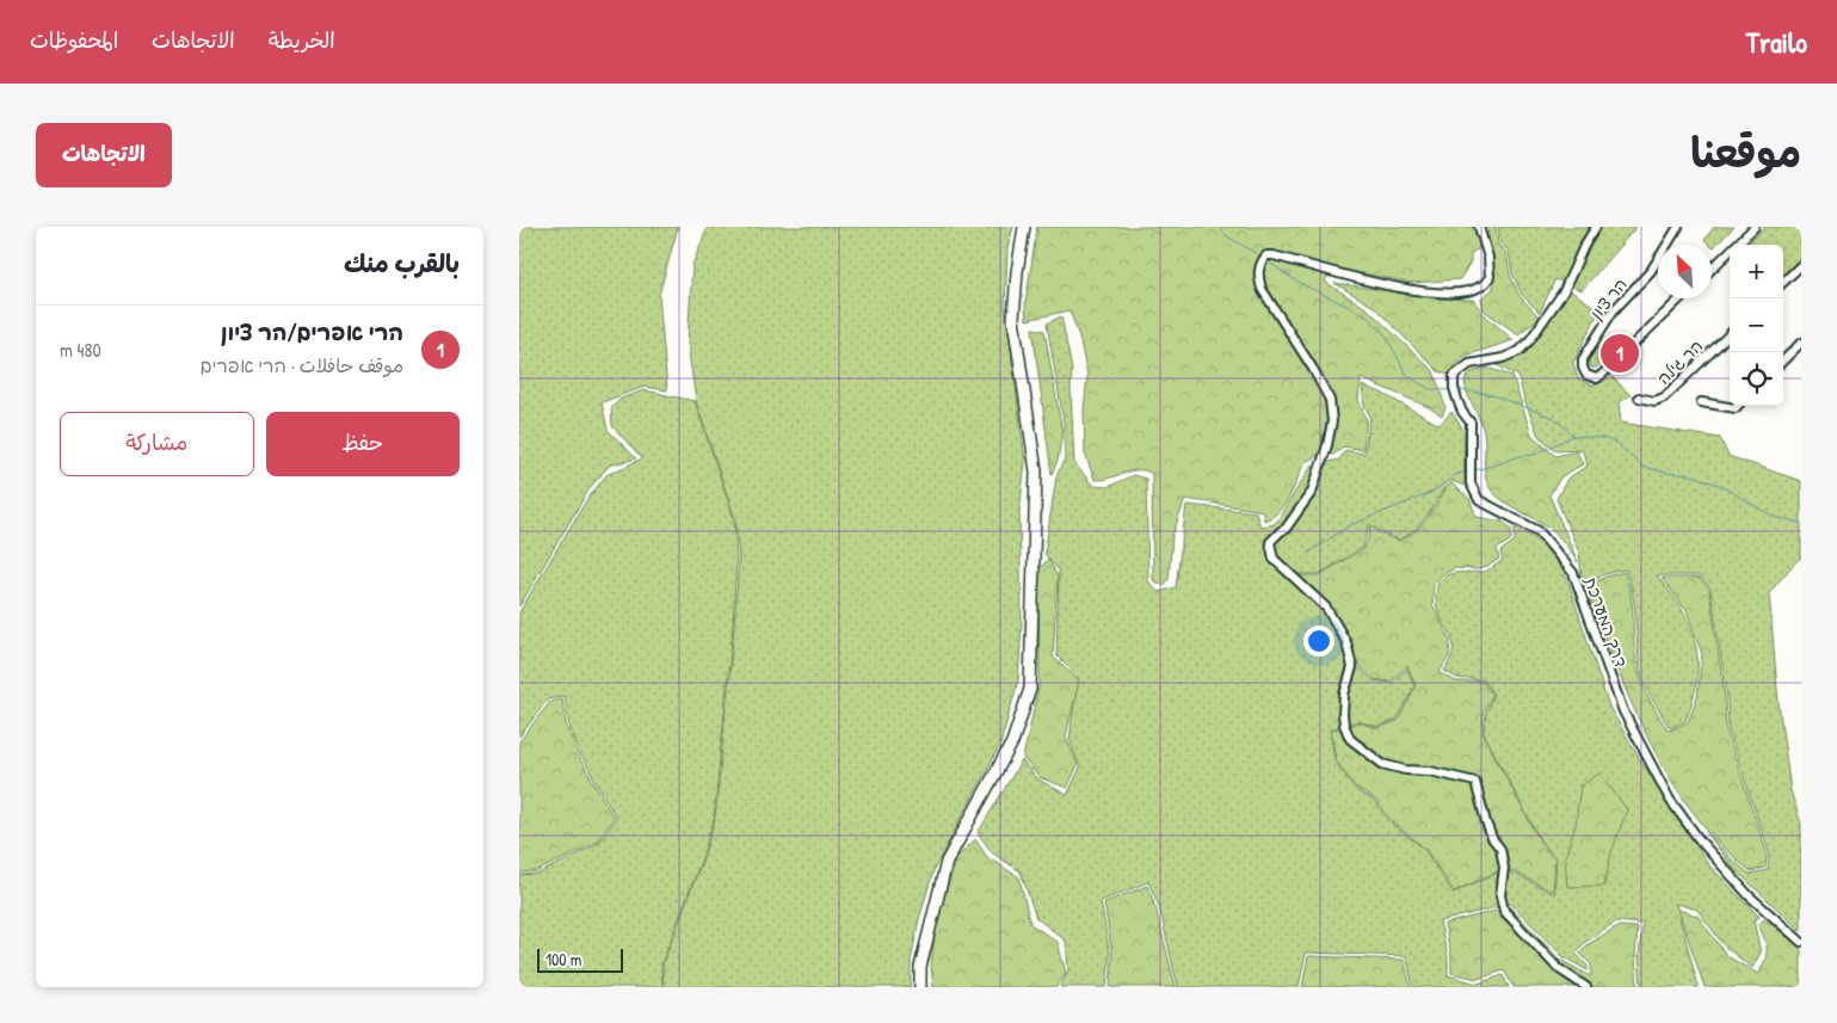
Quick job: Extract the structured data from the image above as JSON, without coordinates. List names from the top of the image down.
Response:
{
  "streets": {
    "street": ["הר ציון", "הר גילה", "דרך המערכת"]
  },
  "scale_bar": "100 m",
  "north": "top left",
  "page": {
    "header": "Trailo",
    "nav": ["الخريطة", "الاتجاهات", "المحفوظات"],
    "title": "موقعنا",
    "buttons": [
      "الاتجاهات",
      ["حفظ", "مشاركة"]
    ],
    "heading": "بالقرب منك",
    "map_buttons": ["+", "−"],
    "list": [
      {
        "mark": "1",
        "name": "הרי אפרים/הר ציון",
        "note": "موقف حافلات · הרי אפרים",
        "value": "480 m"
      }
    ],
    "pins": "1",
    "scale": "100 m"
  }
}
